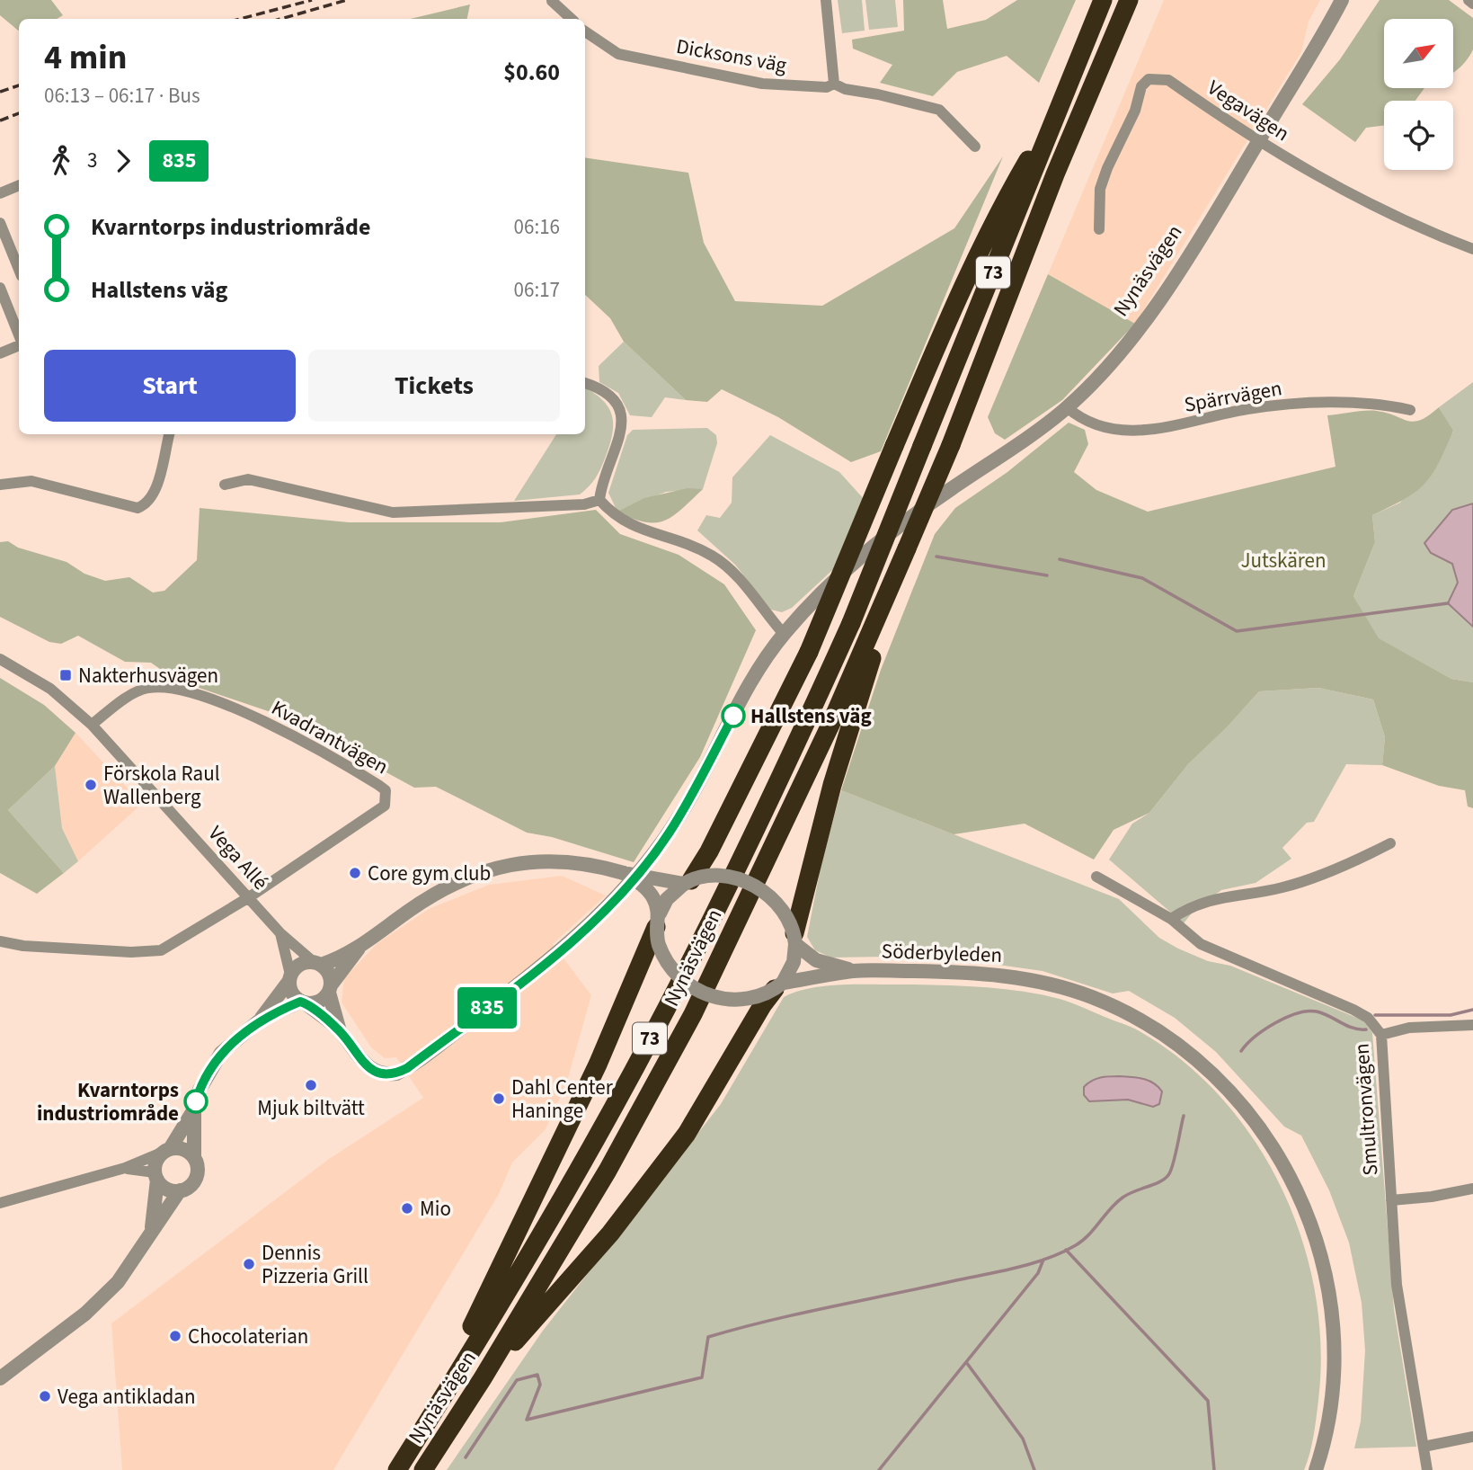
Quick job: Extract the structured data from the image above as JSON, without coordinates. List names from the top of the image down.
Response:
{
  "streets": {
    "highway": ["Nynäsvägen", "73"],
    "street": [
      "Dicksons väg",
      "Vegavägen",
      "Spärrvägen",
      "Kvadrantvägen",
      "Vega Allé",
      "Söderbyleden",
      "Smultronvägen"
    ]
  },
  "crossings": [
    ["Vegavägen", "Nynäsvägen"],
    ["Nynäsvägen", "Spärrvägen"],
    ["Nynäsvägen", "Vega Allé"],
    ["Kvadrantvägen", "Vega Allé"]
  ],
  "parks": ["Jutskären"],
  "places": {
    "transit": ["Nakterhusvägen"],
    "other": [
      "Hallstens väg",
      "Förskola Raul Wallenberg",
      "Core gym club",
      "Mjuk biltvätt",
      "Dahl Center Haninge",
      "Kvarntorps industriområde",
      "Mio",
      "Dennis Pizzeria Grill",
      "Chocolaterian",
      "Vega antikladan"
    ]
  },
  "lines": ["bus line 835"],
  "north": "top right",
  "page": {
    "on_map": "835",
    "heading": ["4 min", "06:13 – 06:17 · Bus", "$0.60"],
    "legs": ["3", "835"],
    "list": [
      {
        "name": "Kvarntorps industriområde",
        "value": "06:16"
      },
      {
        "name": "Hallstens väg",
        "value": "06:17"
      }
    ],
    "buttons": ["Start", "Tickets"]
  }
}
